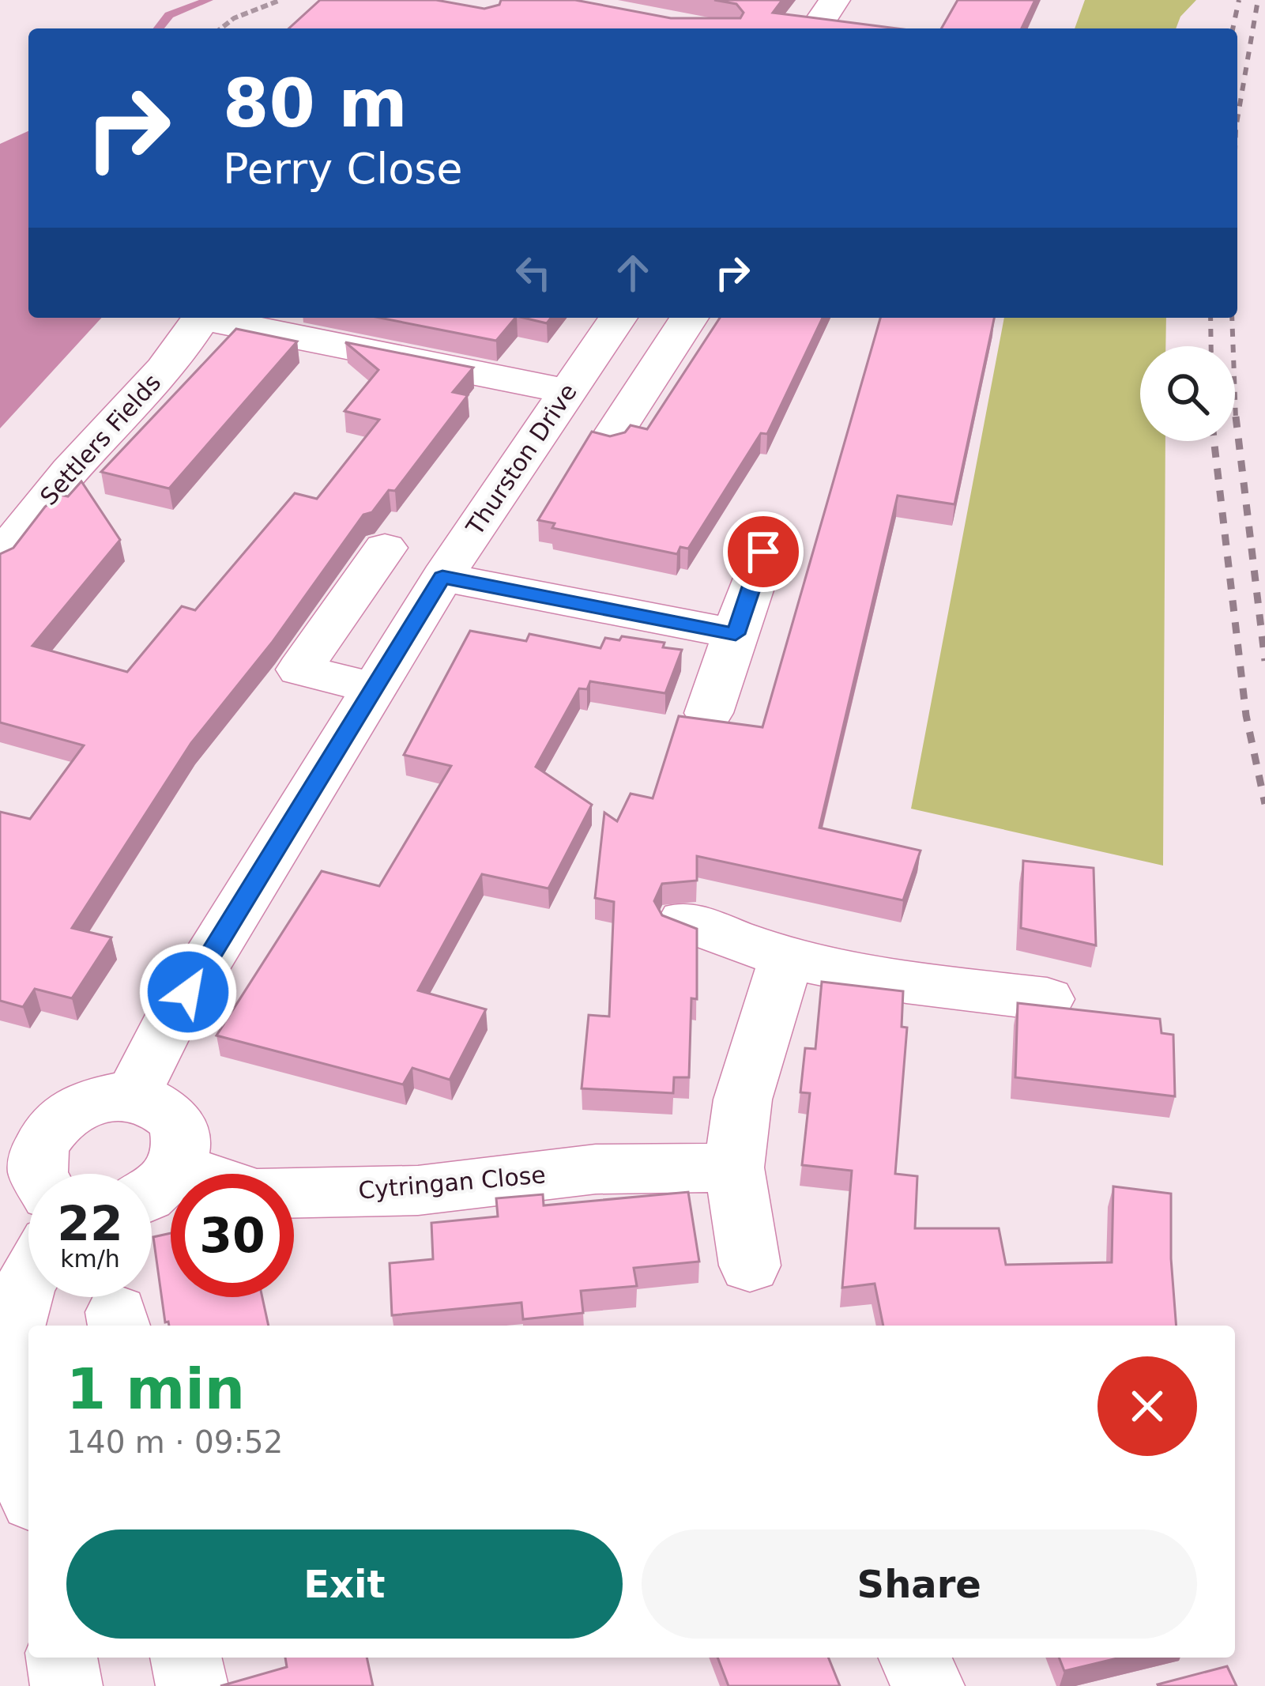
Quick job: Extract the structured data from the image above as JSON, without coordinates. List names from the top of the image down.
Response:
{
  "streets": {
    "street": ["Settlers Fields", "Thurston Drive", "Cytringan Close"]
  },
  "crossings": [
    ["Settlers Fields", "Thurston Drive"]
  ],
  "page": {
    "turn": ["80 m", "Perry Close"],
    "speed": "22 km/h",
    "limit": "30",
    "heading": ["1 min", "140 m · 09:52"],
    "buttons": ["Exit", "Share"]
  }
}
